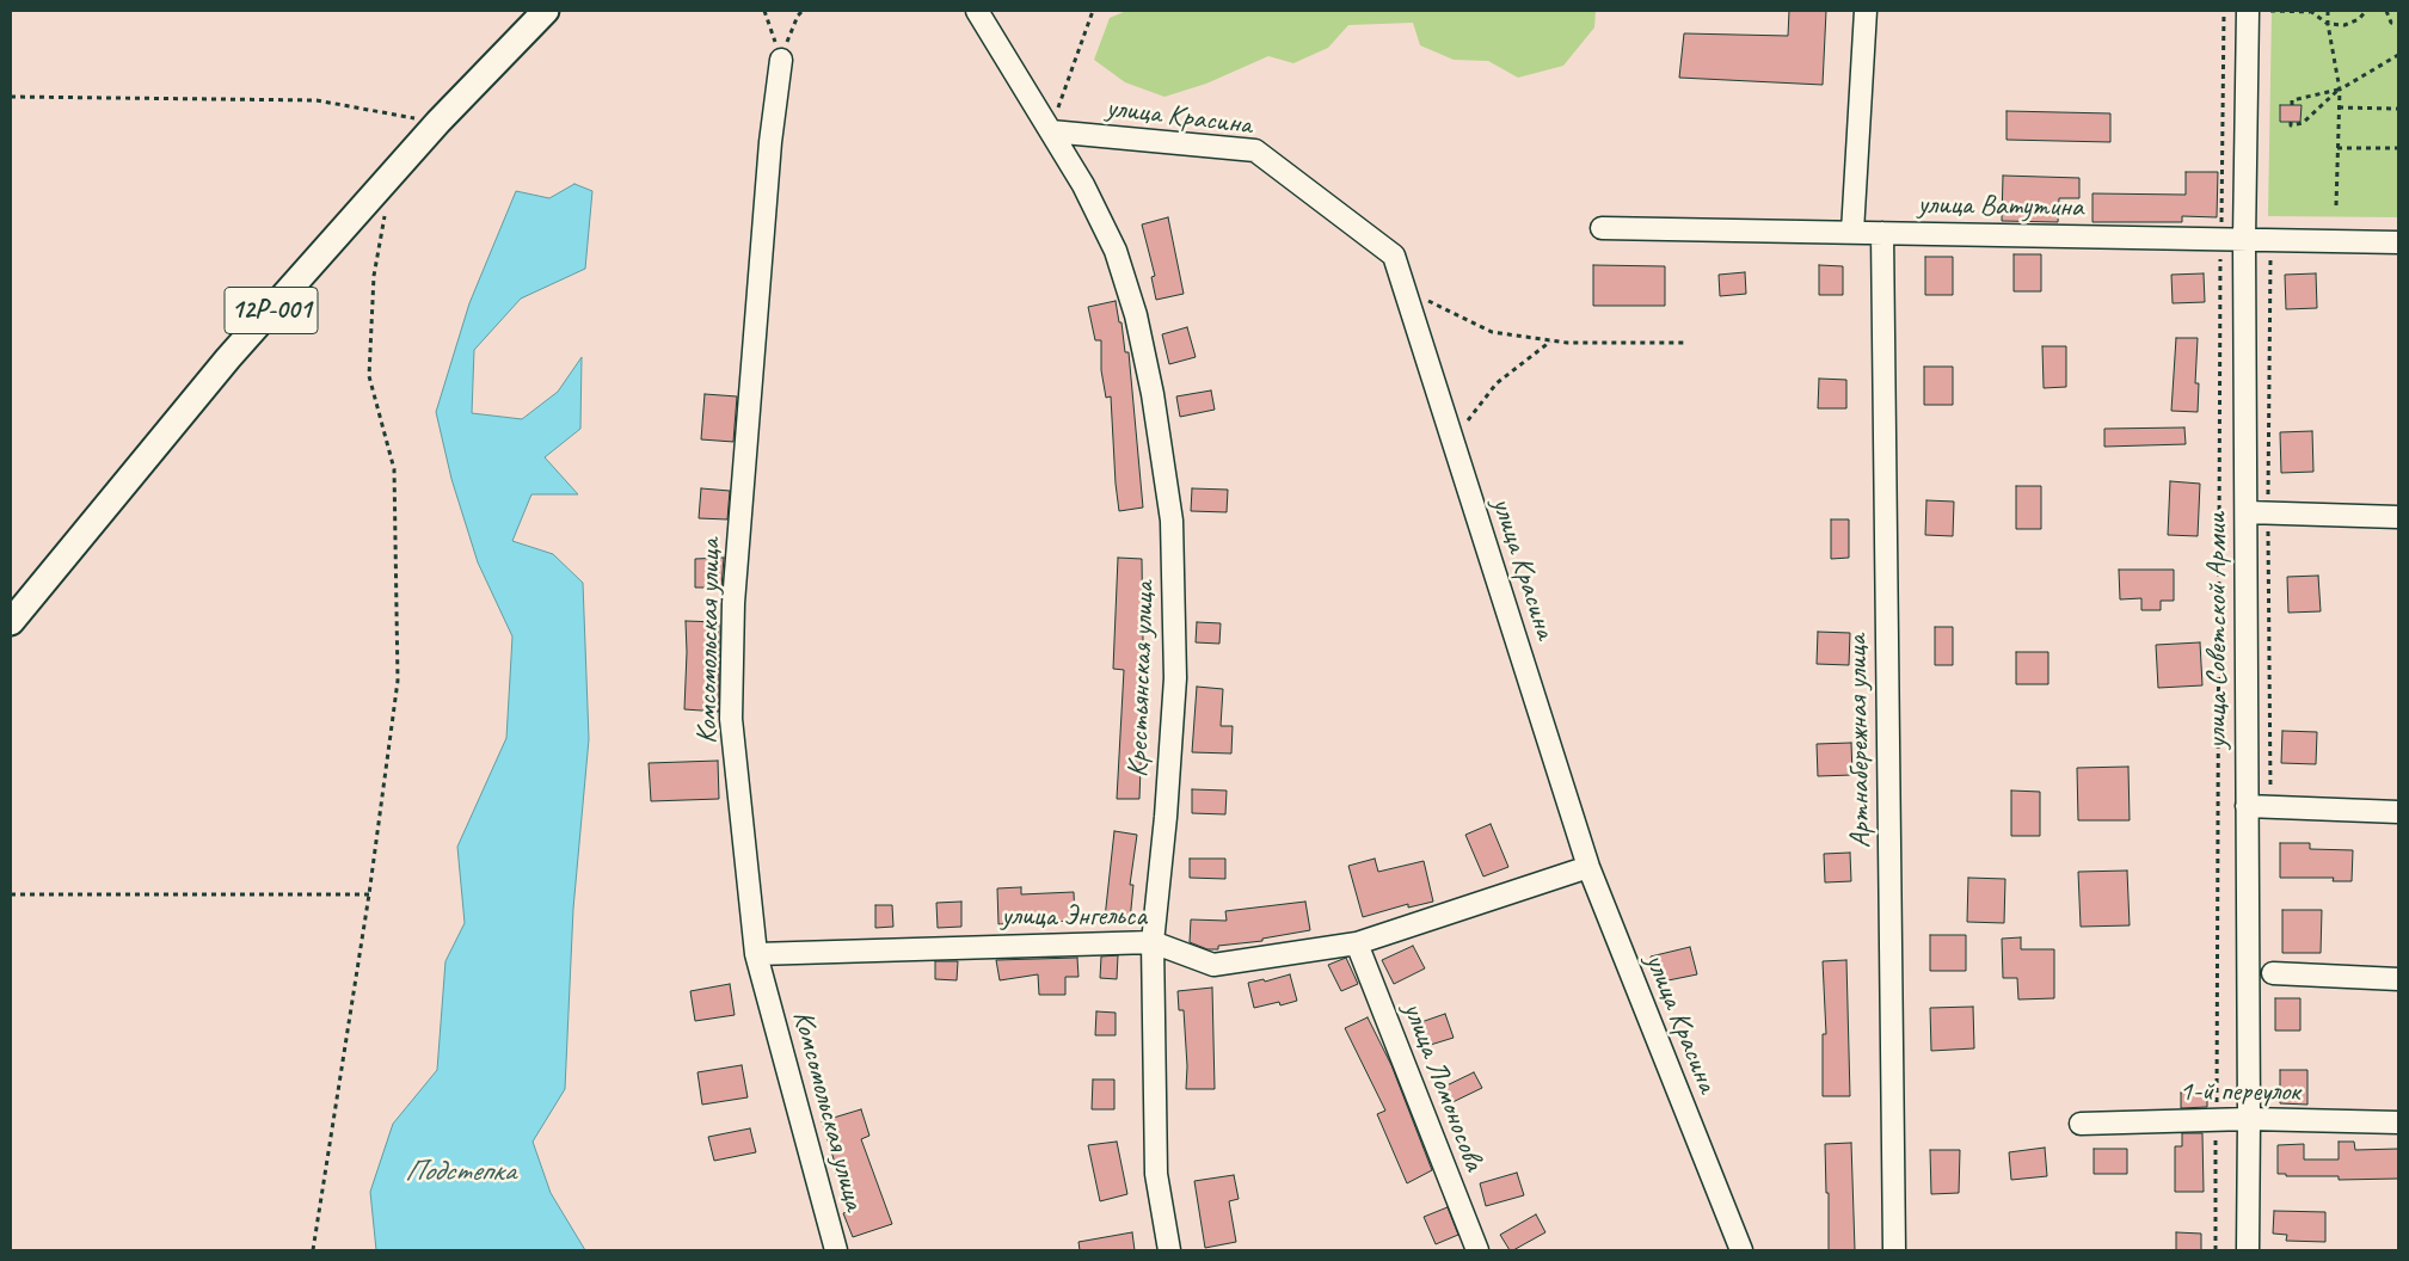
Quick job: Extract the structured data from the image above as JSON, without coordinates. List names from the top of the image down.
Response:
{
  "streets": {
    "main road": ["12Р-001"],
    "street": [
      "улица Красина",
      "улица Ватутина",
      "улица Советской Армии",
      "Комсомольская улица",
      "Крестьянская улица",
      "Артнабережная улица",
      "улица Энгельса",
      "улица Ломоносова",
      "1-й переулок"
    ]
  },
  "crossings": [
    ["улица Красина", "Крестьянская улица"],
    ["улица Красина", "улица Энгельса"],
    ["улица Ватутина", "улица Советской Армии"],
    ["улица Ватутина", "Артнабережная улица"],
    ["улица Советской Армии", "1-й переулок"],
    ["Комсомольская улица", "улица Энгельса"],
    ["Крестьянская улица", "улица Энгельса"],
    ["улица Энгельса", "улица Ломоносова"]
  ],
  "water": ["Подстепка"]
}
